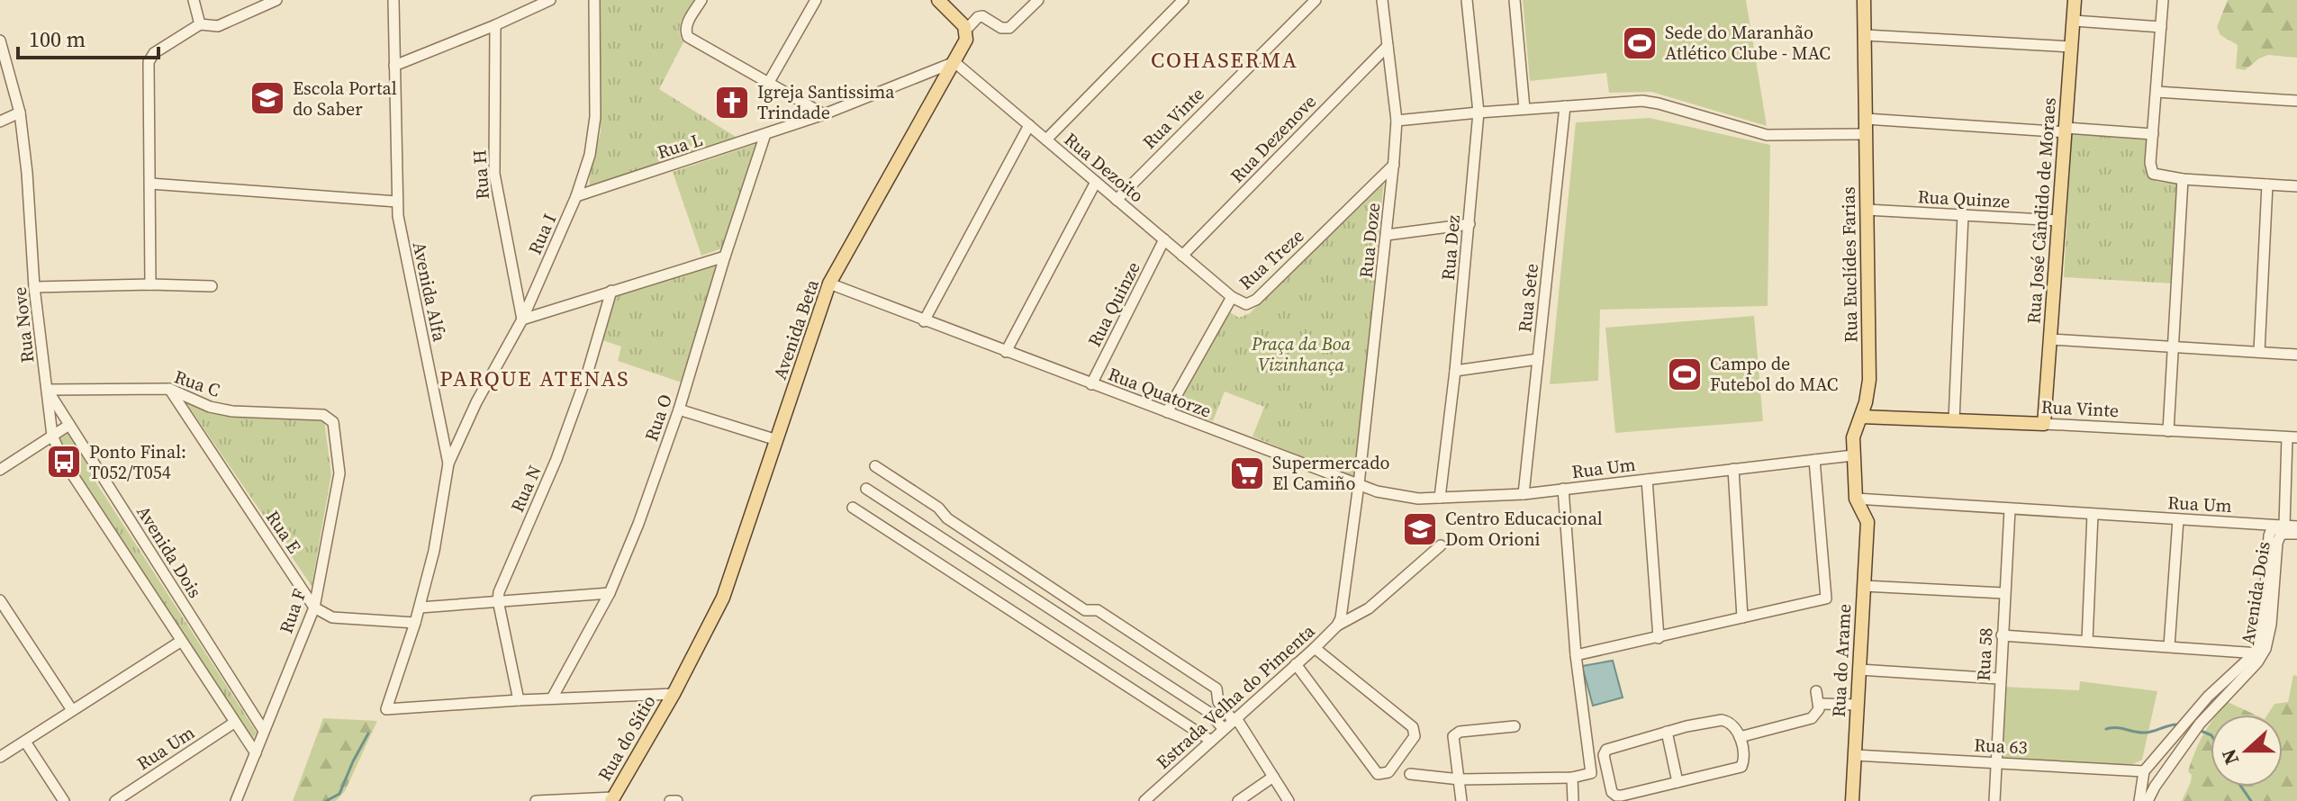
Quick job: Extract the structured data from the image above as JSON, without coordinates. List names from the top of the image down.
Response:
{
  "streets": {
    "main road": [
      "Rua Vinte",
      "Rua José Cândido de Moraes",
      "Rua Euclídes Farias",
      "Avenida Beta",
      "Rua do Arame",
      "Rua do Sítio"
    ],
    "street": [
      "Rua Dezenove",
      "Rua L",
      "Rua Dezoito",
      "Rua H",
      "Rua Quinze",
      "Rua I",
      "Rua Doze",
      "Rua Dez",
      "Rua Treze",
      "Avenida Alfa",
      "Rua Sete",
      "Rua Nove",
      "Rua C",
      "Rua Quatorze",
      "Rua O",
      "Rua Um",
      "Rua N",
      "Rua E",
      "Avenida Dois",
      "Rua F",
      "Rua 58",
      "Estrada Velha do Pimenta",
      "Rua 63"
    ]
  },
  "crossings": [
    ["Rua Vinte", "Rua Dezoito"],
    ["Rua Vinte", "Rua José Cândido de Moraes"],
    ["Rua Vinte", "Rua Euclídes Farias"],
    ["Rua Vinte", "Avenida Dois"],
    ["Rua Dezenove", "Rua Dezoito"],
    ["Rua Dezenove", "Rua Doze"],
    ["Rua L", "Rua Dezoito"],
    ["Rua L", "Rua I"],
    ["Rua L", "Avenida Beta"],
    ["Rua L", "Rua O"],
    ["Rua Dezoito", "Rua Quinze"],
    ["Rua Dezoito", "Rua Treze"],
    ["Rua Dezoito", "Avenida Beta"],
    ["Rua H", "Rua I"],
    ["Rua Quinze", "Rua José Cândido de Moraes"],
    ["Rua Quinze", "Rua Euclídes Farias"],
    ["Rua Quinze", "Rua Quatorze"],
    ["Rua I", "Avenida Alfa"],
    ["Rua Doze", "Rua Treze"],
    ["Rua Doze", "Rua Quatorze"],
    ["Rua Doze", "Rua Um"],
    ["Rua Doze", "Estrada Velha do Pimenta"],
    ["Rua Dez", "Rua Um"],
    ["Rua Treze", "Rua Quatorze"],
    ["Rua Euclídes Farias", "Rua Um"],
    ["Rua Euclídes Farias", "Rua do Arame"],
    ["Avenida Alfa", "Rua N"],
    ["Rua Sete", "Rua Um"],
    ["Rua Nove", "Rua C"],
    ["Rua Nove", "Avenida Dois"],
    ["Avenida Beta", "Rua Quatorze"],
    ["Avenida Beta", "Rua do Sítio"],
    ["Rua C", "Rua E"],
    ["Rua C", "Avenida Dois"],
    ["Rua C", "Rua F"],
    ["Rua Quatorze", "Rua Um"],
    ["Rua Quatorze", "Estrada Velha do Pimenta"],
    ["Rua Um", "Avenida Dois"],
    ["Rua Um", "Rua 58"],
    ["Rua Um", "Estrada Velha do Pimenta"],
    ["Rua E", "Rua F"],
    ["Avenida Dois", "Rua F"],
    ["Avenida Dois", "Rua 63"],
    ["Rua 58", "Rua 63"],
    ["Rua do Arame", "Rua 63"]
  ],
  "districts": ["COHASERMA", "PARQUE ATENAS"],
  "parks": ["Praça da Boa Vizinhança"],
  "places": {
    "sports": ["Sede do Maranhão Atlético Clube - MAC", "Campo de Futebol do MAC"],
    "school or university": ["Escola Portal do Saber", "Centro Educacional Dom Orioni"],
    "church": ["Igreja Santissima Trindade"],
    "bus stop": ["Ponto Final: T052/T054"],
    "supermarket": ["Supermercado El Camiño"]
  },
  "scale_bar": "100 m",
  "north": "left"
}
